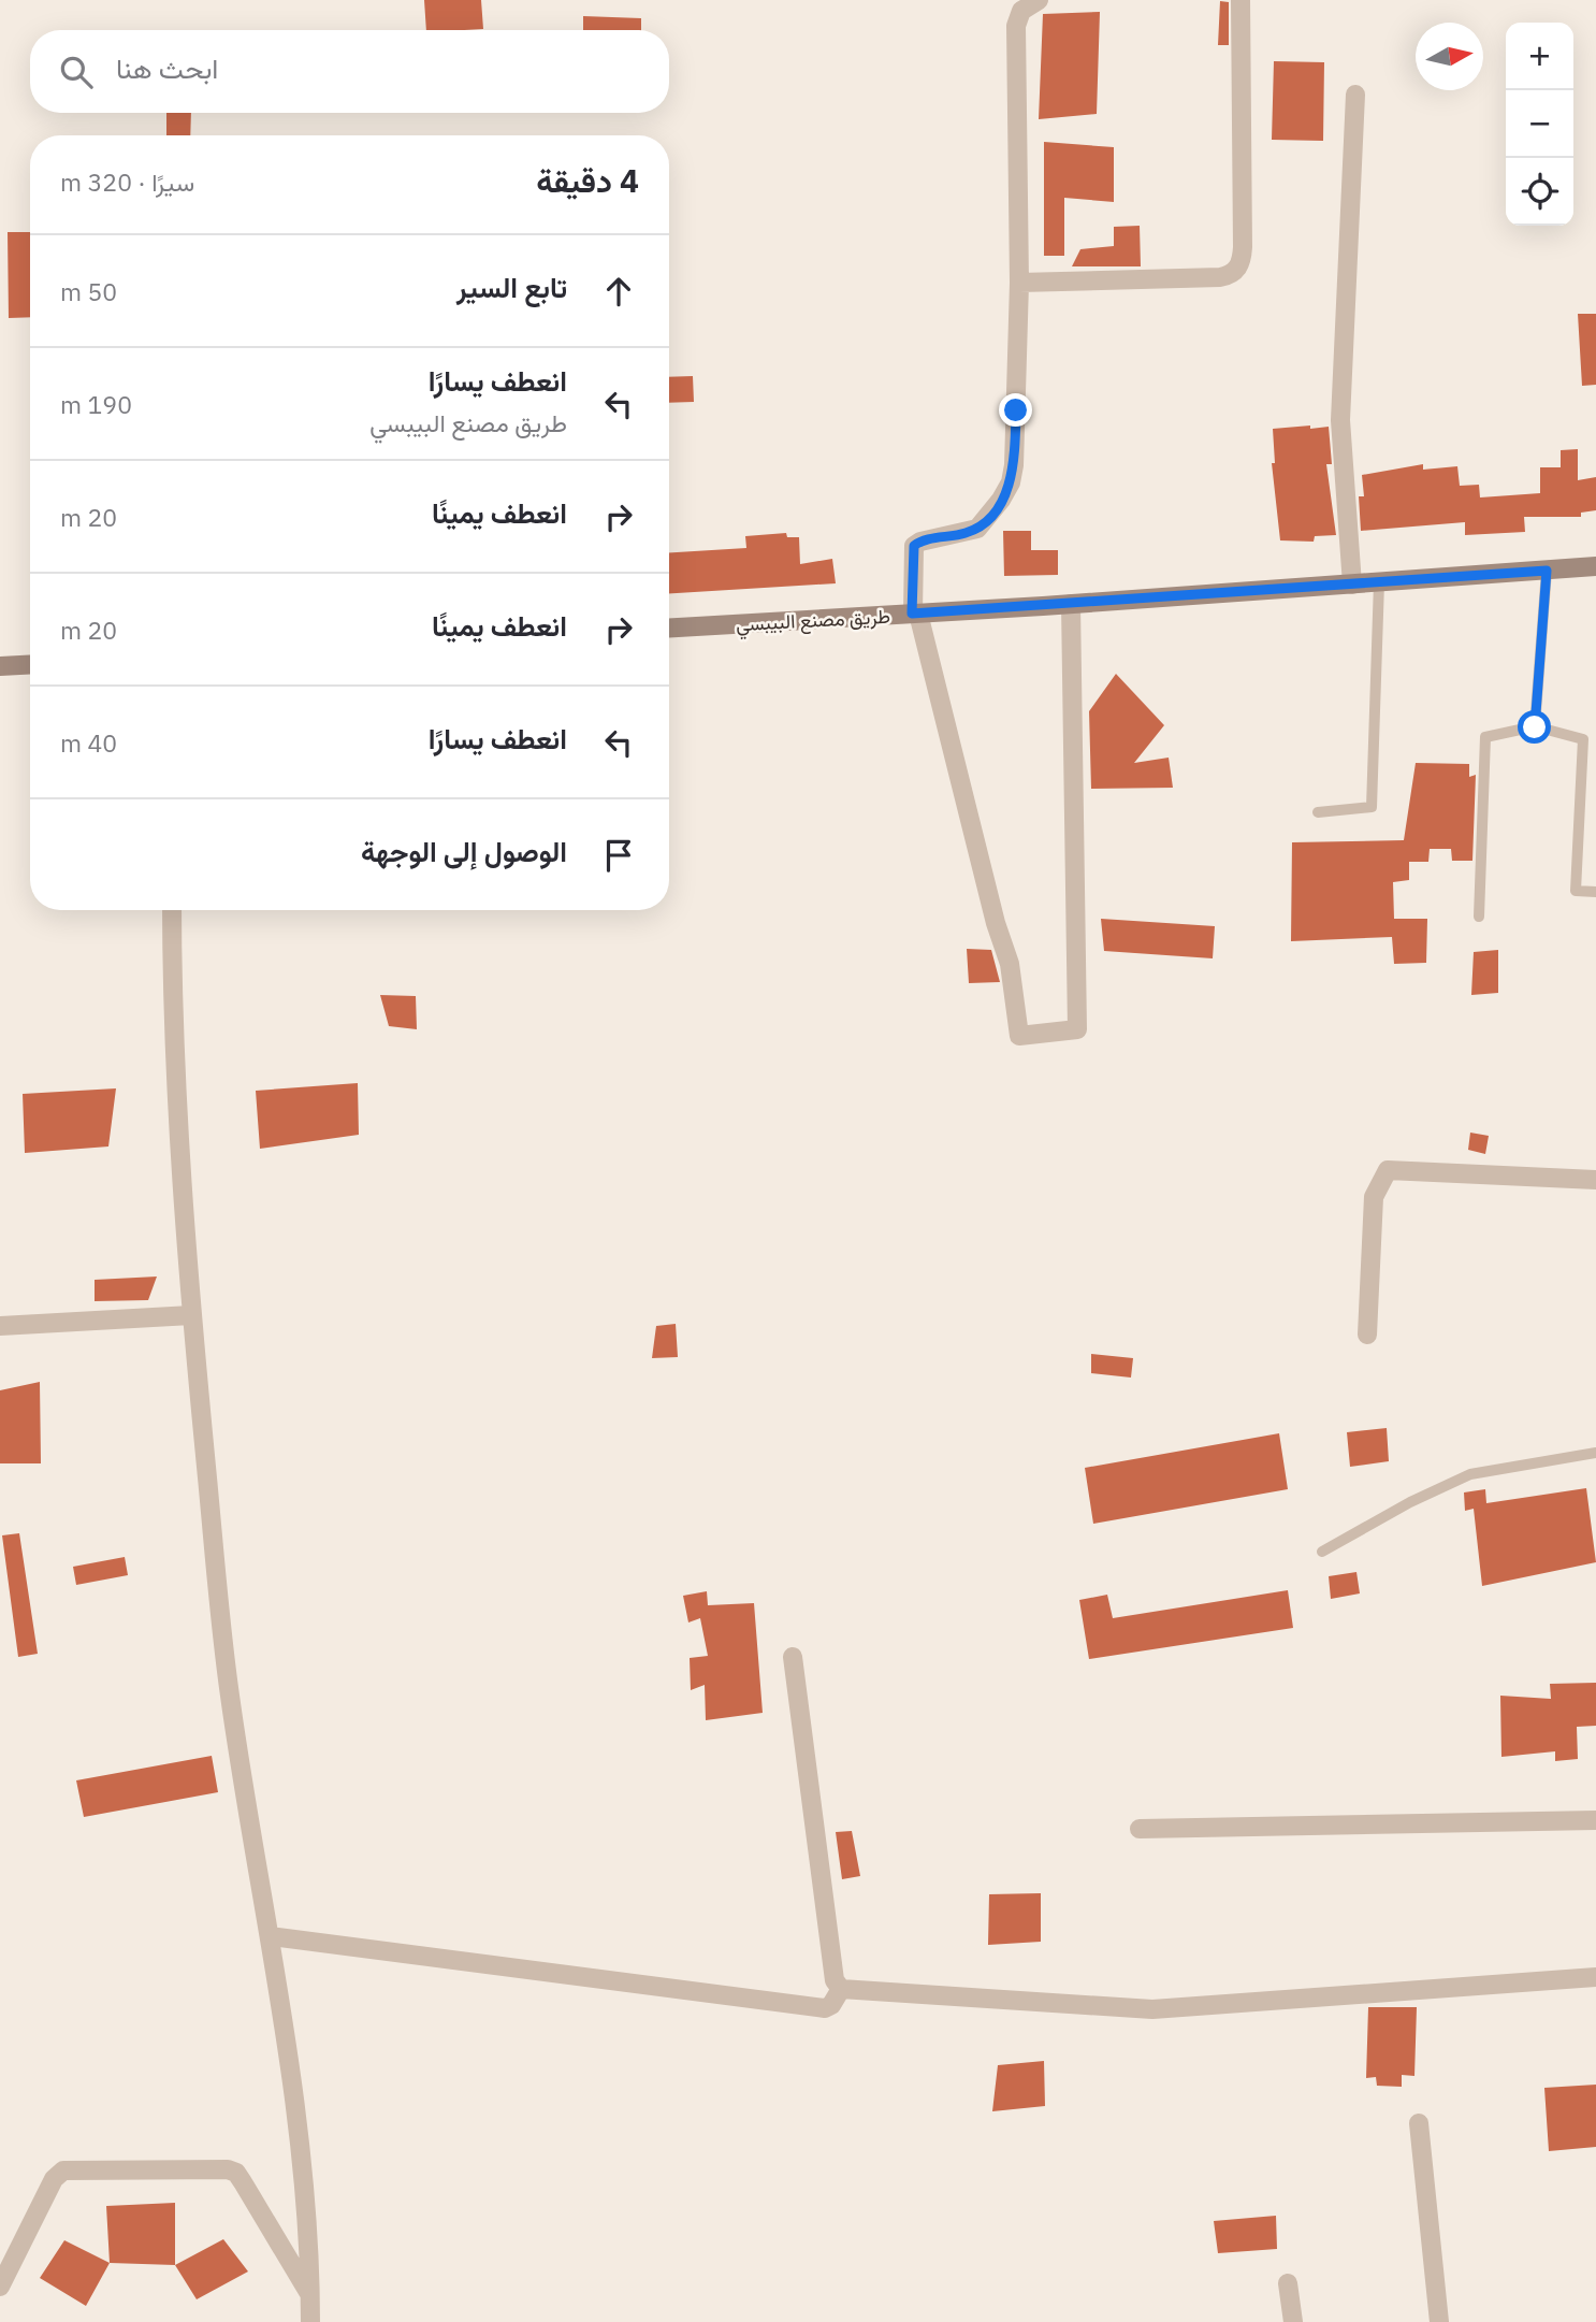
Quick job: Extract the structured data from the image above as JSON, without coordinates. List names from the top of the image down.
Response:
{
  "streets": {
    "main road": ["طريق مصنع البيبسي"]
  },
  "north": "right",
  "page": {
    "map_buttons": ["+", "−"],
    "search": "ابحث هنا",
    "heading": ["4 دقيقة", "سيرًا · 320 m"],
    "list": [
      ["تابع السير", "50 m"],
      ["انعطف يسارًا", "طريق مصنع البيبسي", "190 m"],
      ["انعطف يمينًا", "20 m"],
      ["انعطف يمينًا", "20 m"],
      ["انعطف يسارًا", "40 m"],
      "الوصول إلى الوجهة"
    ]
  }
}
